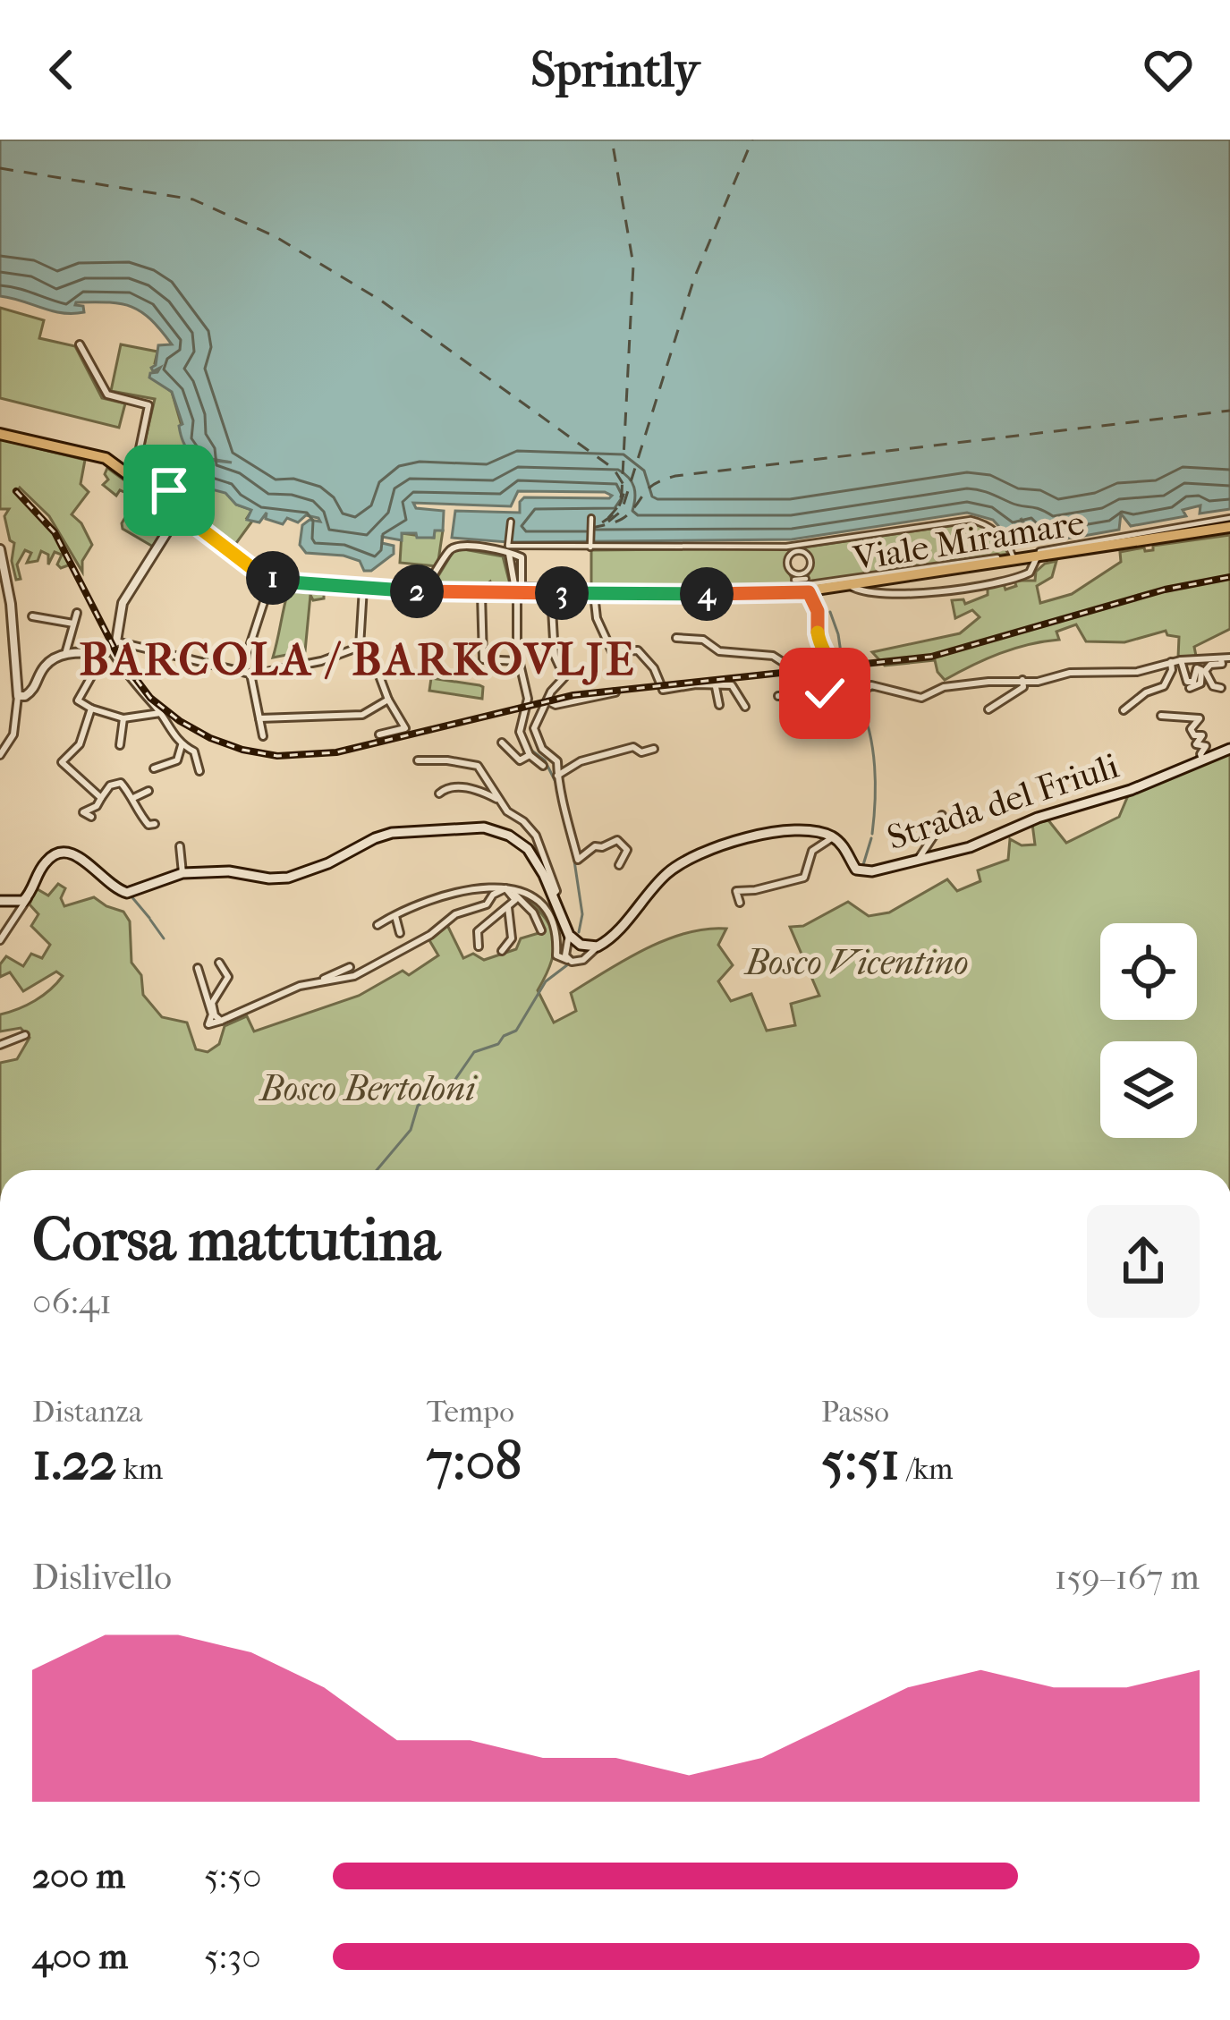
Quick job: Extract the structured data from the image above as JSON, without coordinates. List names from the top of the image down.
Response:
{
  "streets": {
    "main road": ["Viale Miramare", "Strada del Friuli"]
  },
  "districts": ["BARCOLA / BARKOVLJE"],
  "parks": ["Bosco Vicentino", "Bosco Bertoloni"],
  "page": {
    "header": "Sprintly",
    "pins": [
      "1",
      "2",
      "3",
      "4"
    ],
    "heading": ["Corsa mattutina", "06:41"],
    "stats": [
      ["Distanza", "1.22 km"],
      ["Tempo", "7:08"],
      ["Passo", "5:51 /km"]
    ],
    "chart": ["Dislivello", "159–167 m"],
    "list": [
      {
        "name": "200 m",
        "note": "5:50"
      },
      {
        "name": "400 m",
        "note": "5:30"
      }
    ]
  }
}
